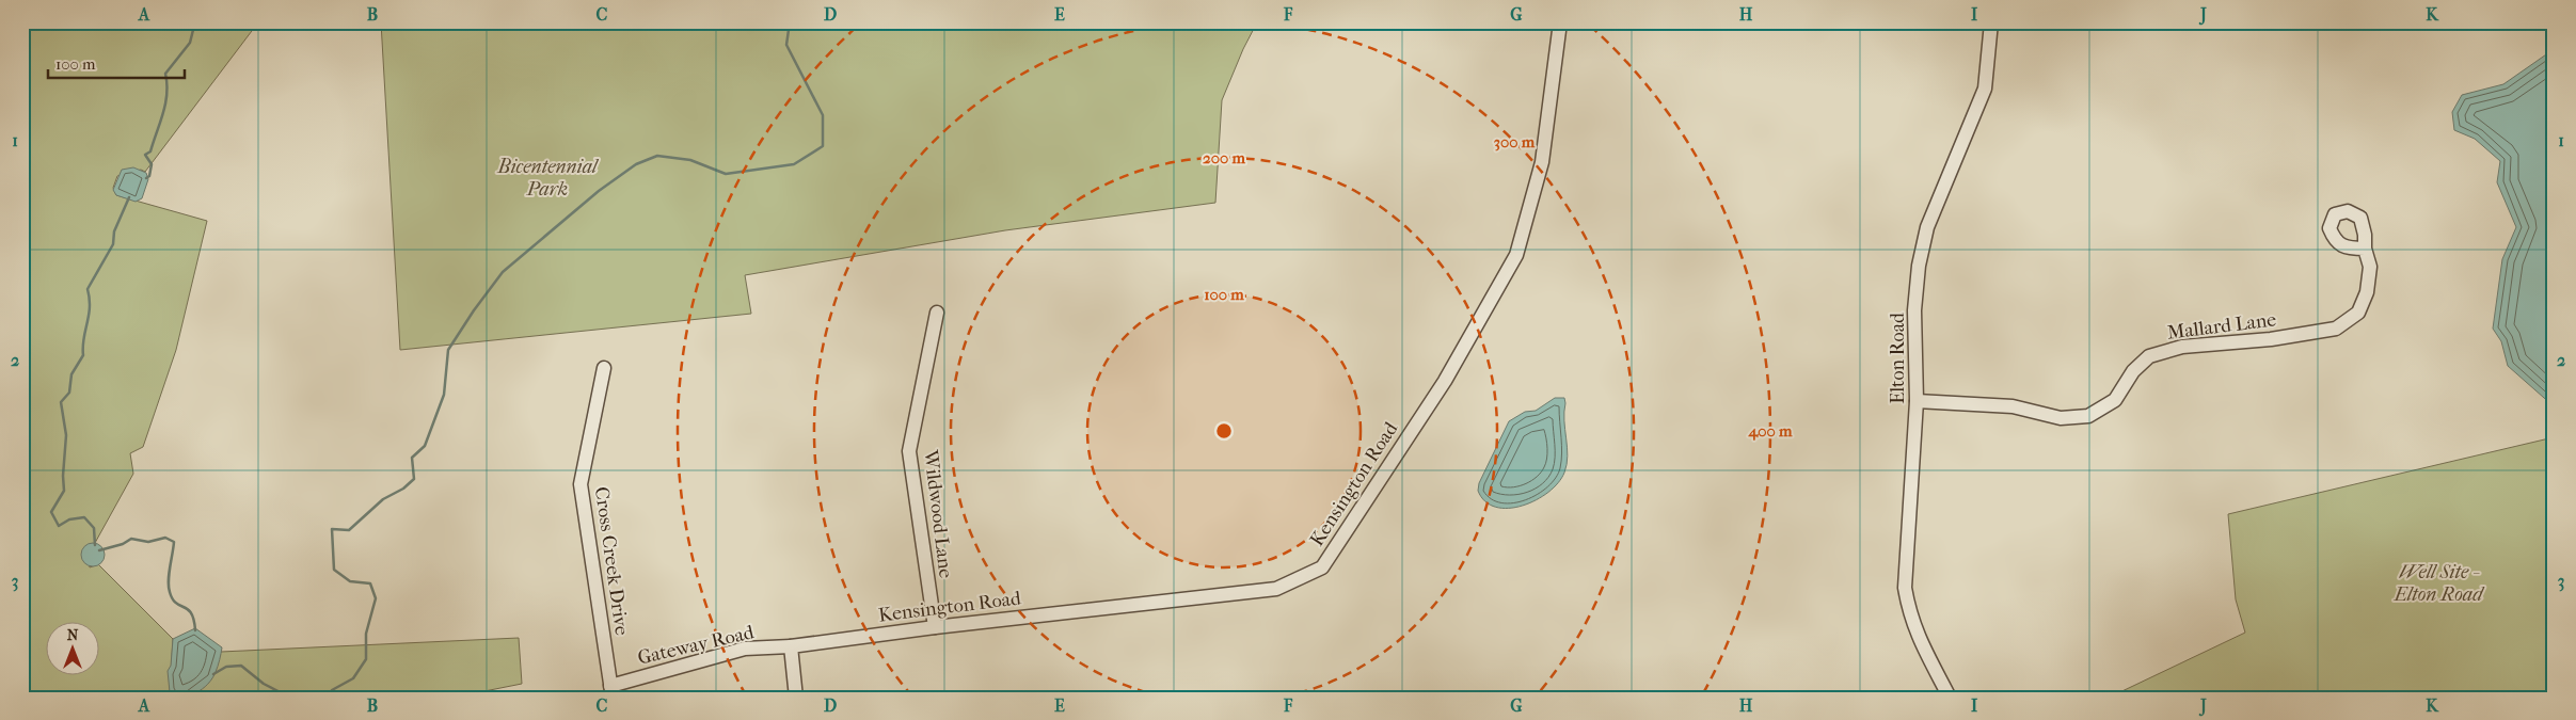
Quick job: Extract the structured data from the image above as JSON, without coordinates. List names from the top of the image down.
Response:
{
  "streets": {
    "street": [
      "Mallard Lane",
      "Elton Road",
      "Kensington Road",
      "Wildwood Lane",
      "Cross Creek Drive",
      "Gateway Road"
    ]
  },
  "crossings": [
    ["Mallard Lane", "Elton Road"],
    ["Kensington Road", "Wildwood Lane"],
    ["Kensington Road", "Gateway Road"],
    ["Cross Creek Drive", "Gateway Road"]
  ],
  "parks": ["Bicentennial Park", "Well Site - Elton Road"],
  "scale_bar": "100 m",
  "north": "top",
  "grid": {
    "columns": [
      "A",
      "B",
      "C",
      "D",
      "E",
      "F",
      "G",
      "H",
      "I",
      "J",
      "K"
    ],
    "rows": ["1", "2", "3"]
  },
  "rings": [
    "300 m",
    "200 m",
    "100 m",
    "400 m"
  ]
}
